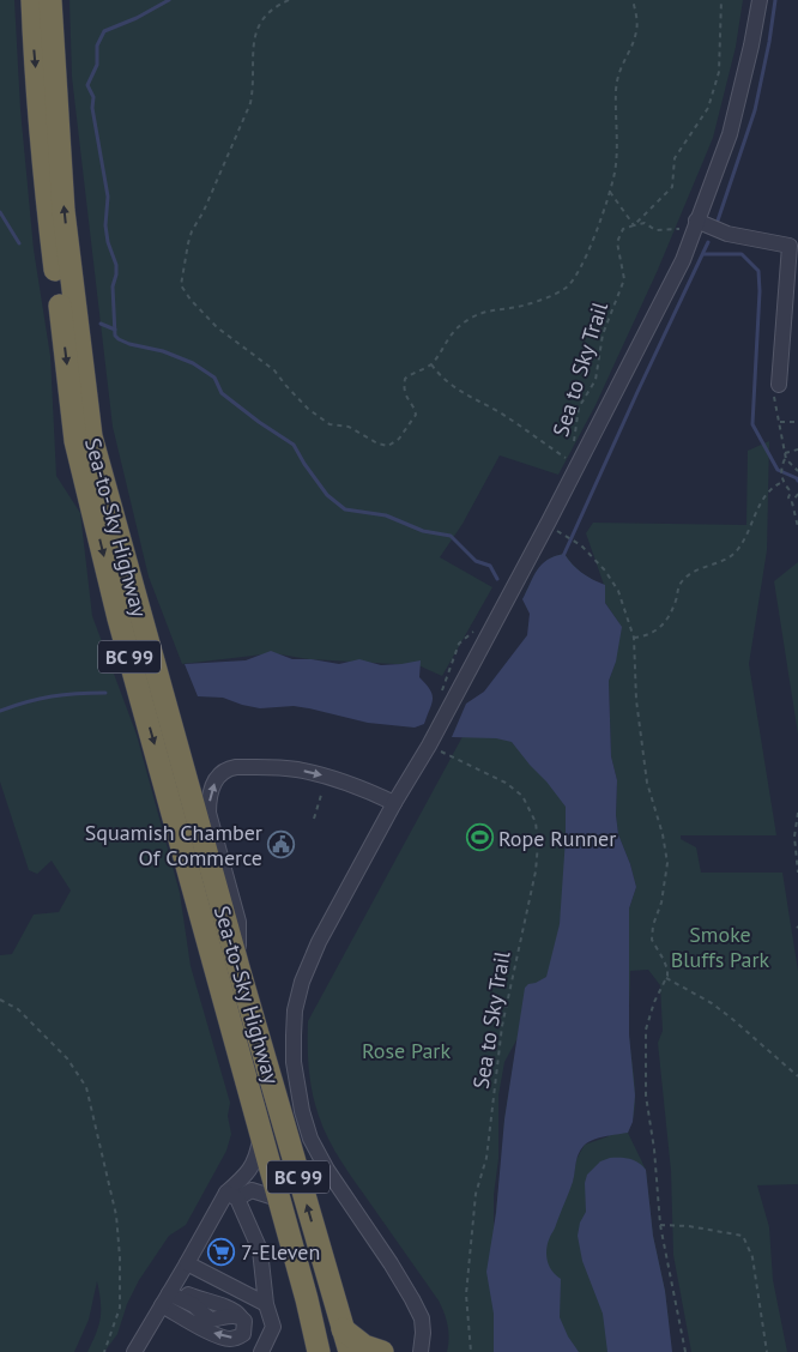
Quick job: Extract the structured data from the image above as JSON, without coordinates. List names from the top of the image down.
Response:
{
  "streets": {
    "highway": ["Sea-to-Sky Highway", "BC 99"],
    "path": ["Sea to Sky Trail"]
  },
  "parks": ["Smoke Bluffs Park", "Rose Park"],
  "places": {
    "sports": ["Rope Runner"],
    "public building": ["Squamish Chamber Of Commerce"],
    "supermarket": ["7-Eleven"]
  }
}
